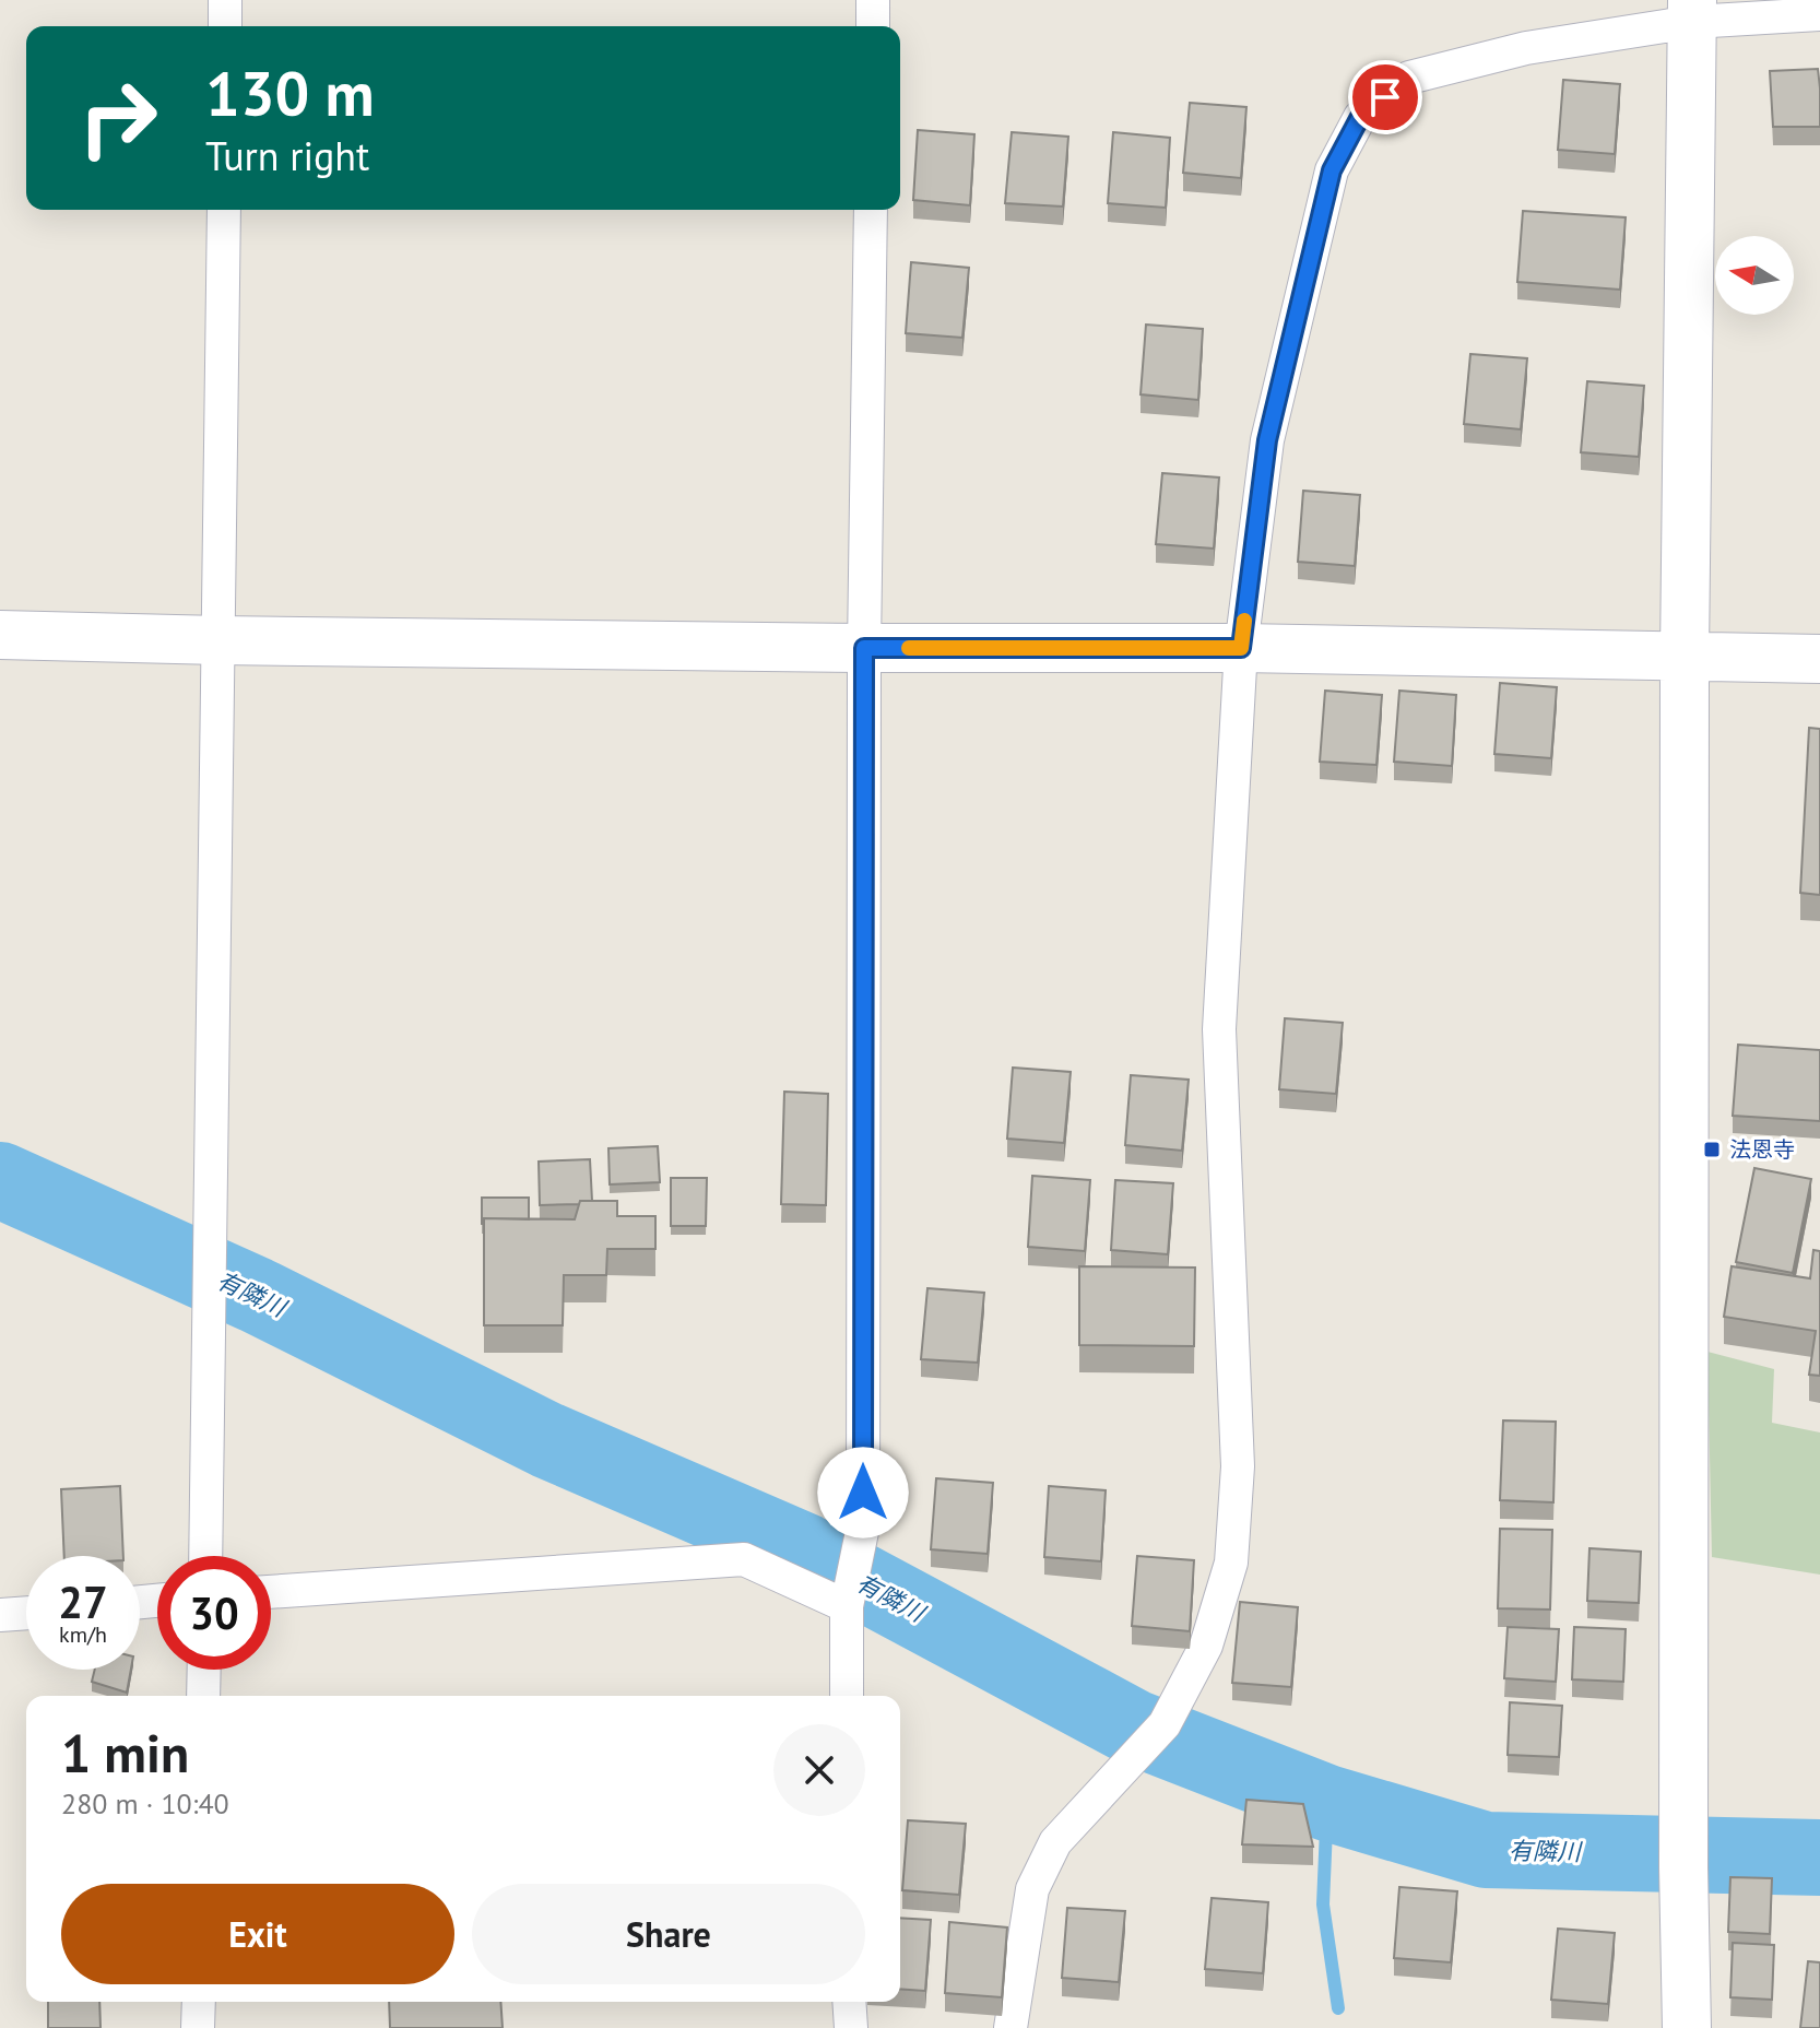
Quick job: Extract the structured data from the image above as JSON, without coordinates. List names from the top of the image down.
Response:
{
  "water": ["有隣川"],
  "places": {
    "transit": ["法恩寺"]
  },
  "north": "left",
  "page": {
    "turn": ["130 m", "Turn right"],
    "speed": "27 km/h",
    "limit": "30",
    "heading": ["1 min", "280 m · 10:40"],
    "buttons": ["Exit", "Share"]
  }
}
